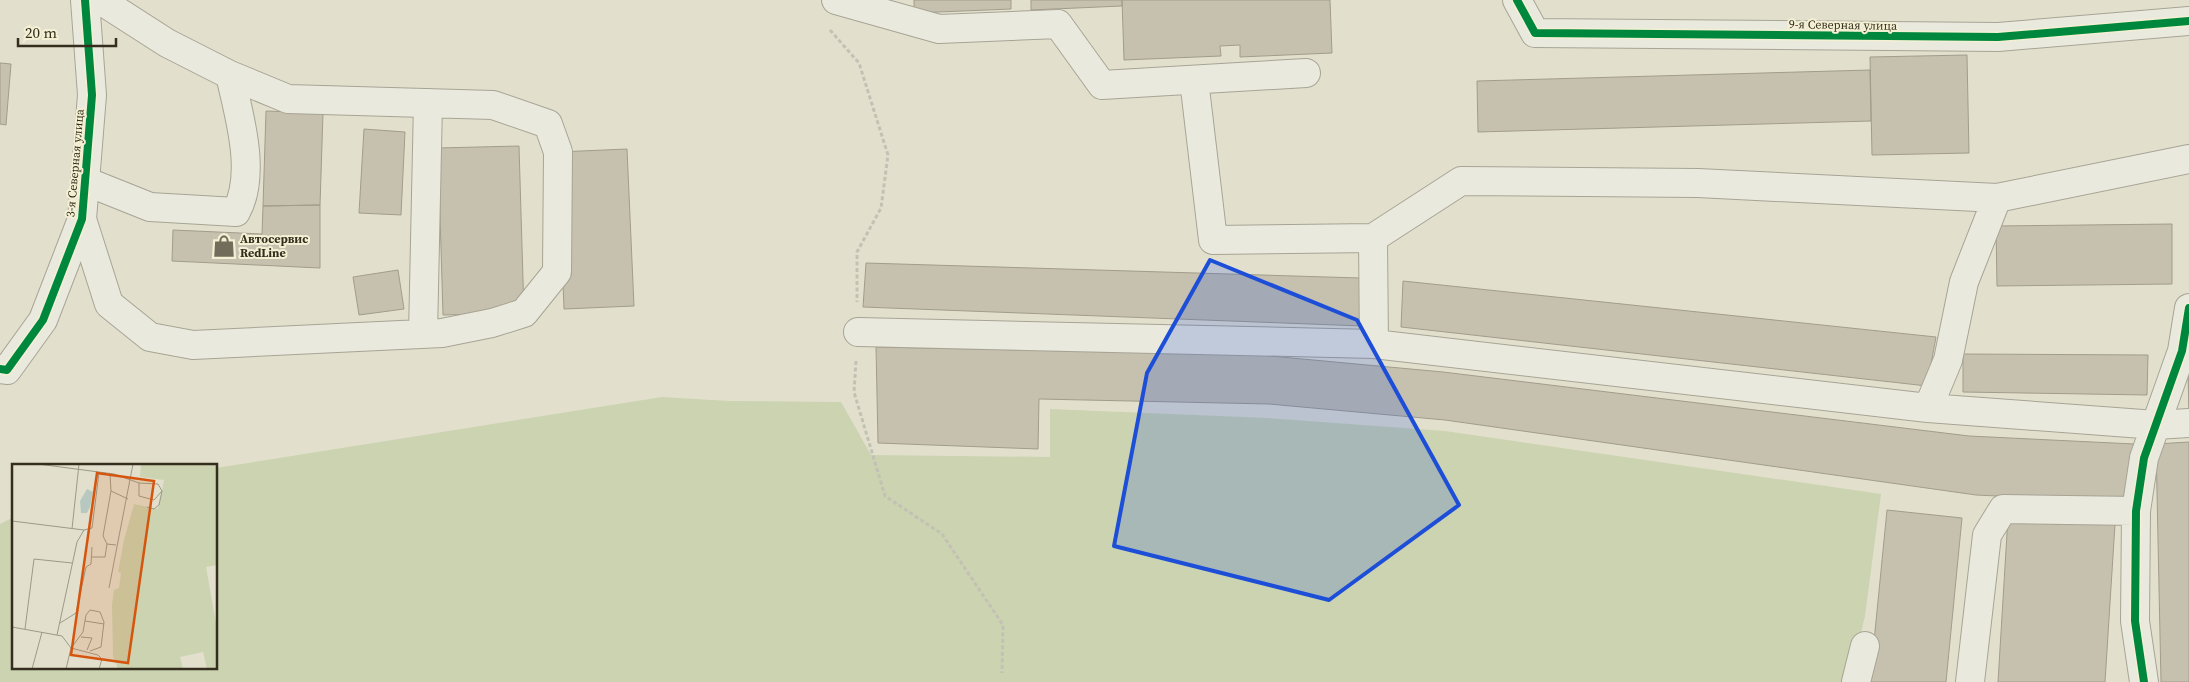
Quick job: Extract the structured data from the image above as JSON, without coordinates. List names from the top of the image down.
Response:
{
  "streets": {
    "street": ["9-я Северная улица", "3-я Северная улица"]
  },
  "places": {
    "shop": ["Автосервис RedLine"]
  },
  "scale_bar": "20 m"
}
